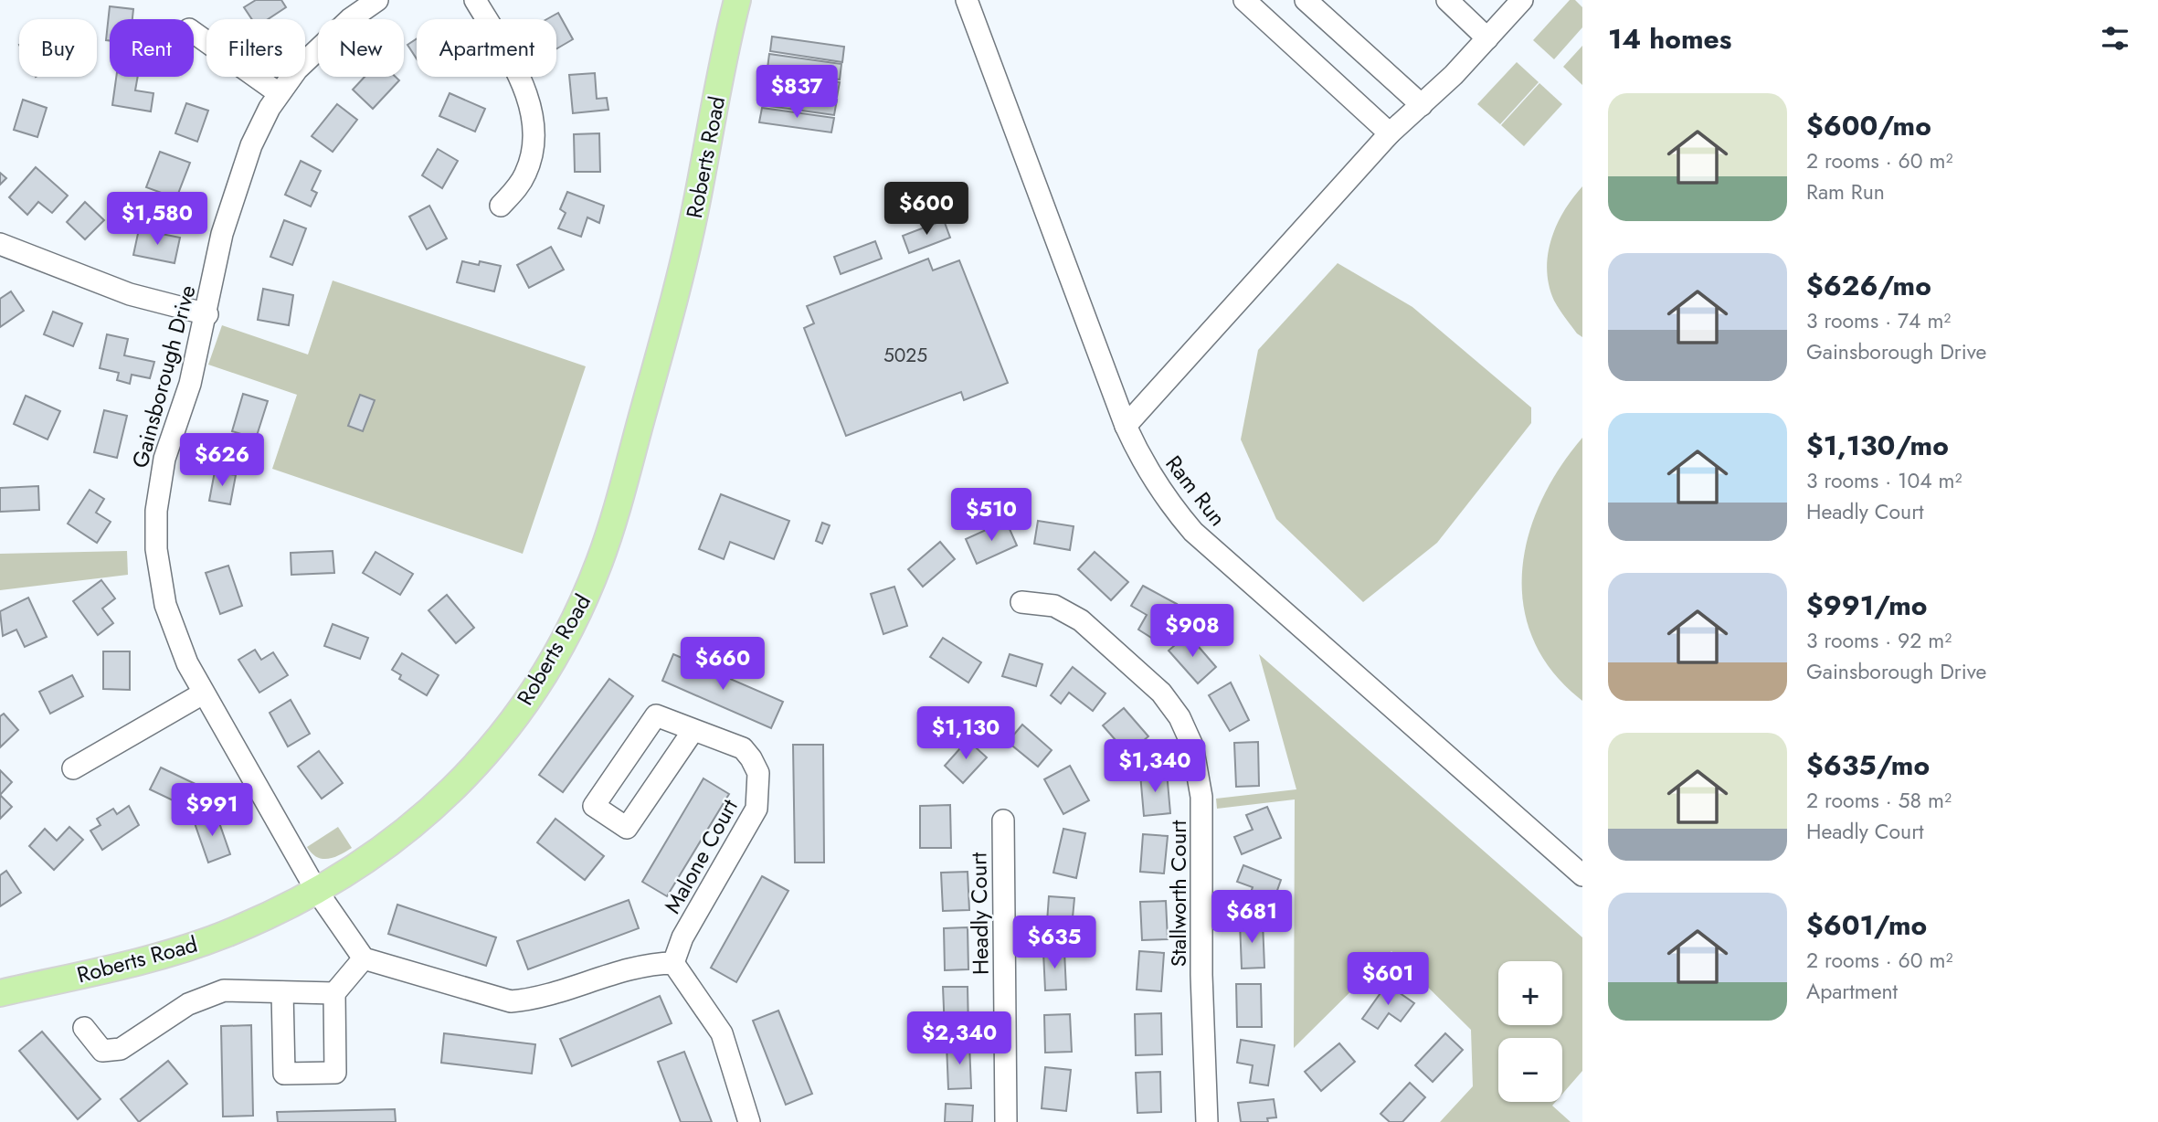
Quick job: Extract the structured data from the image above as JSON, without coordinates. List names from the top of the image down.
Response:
{
  "streets": {
    "main road": ["Roberts Road"],
    "street": [
      "Gainsborough Drive",
      "Ram Run",
      "Malone Court",
      "Stallworth Court",
      "Headly Court"
    ]
  },
  "crossings": [
    ["Roberts Road", "Gainsborough Drive"]
  ],
  "house_numbers": ["5025"],
  "page": {
    "heading": "14 homes",
    "chip": [
      "Buy",
      "Rent",
      "Filters",
      "New",
      "Apartment"
    ],
    "price": [
      "$837",
      "$600",
      "$1,580",
      "$626",
      "$510",
      "$908",
      "$660",
      "$1,130",
      "$1,340",
      "$991",
      "$681",
      "$635",
      "$601",
      "$2,340"
    ],
    "list": [
      {
        "name": "$600/mo",
        "note": "2 rooms · 60 m² · Ram Run"
      },
      {
        "name": "$626/mo",
        "note": "3 rooms · 74 m² · Gainsborough Drive"
      },
      {
        "name": "$1,130/mo",
        "note": "3 rooms · 104 m² · Headly Court"
      },
      {
        "name": "$991/mo",
        "note": "3 rooms · 92 m² · Gainsborough Drive"
      },
      {
        "name": "$635/mo",
        "note": "2 rooms · 58 m² · Headly Court"
      },
      {
        "name": "$601/mo",
        "note": "2 rooms · 60 m² · Apartment"
      }
    ],
    "map_buttons": ["+", "−"]
  }
}
